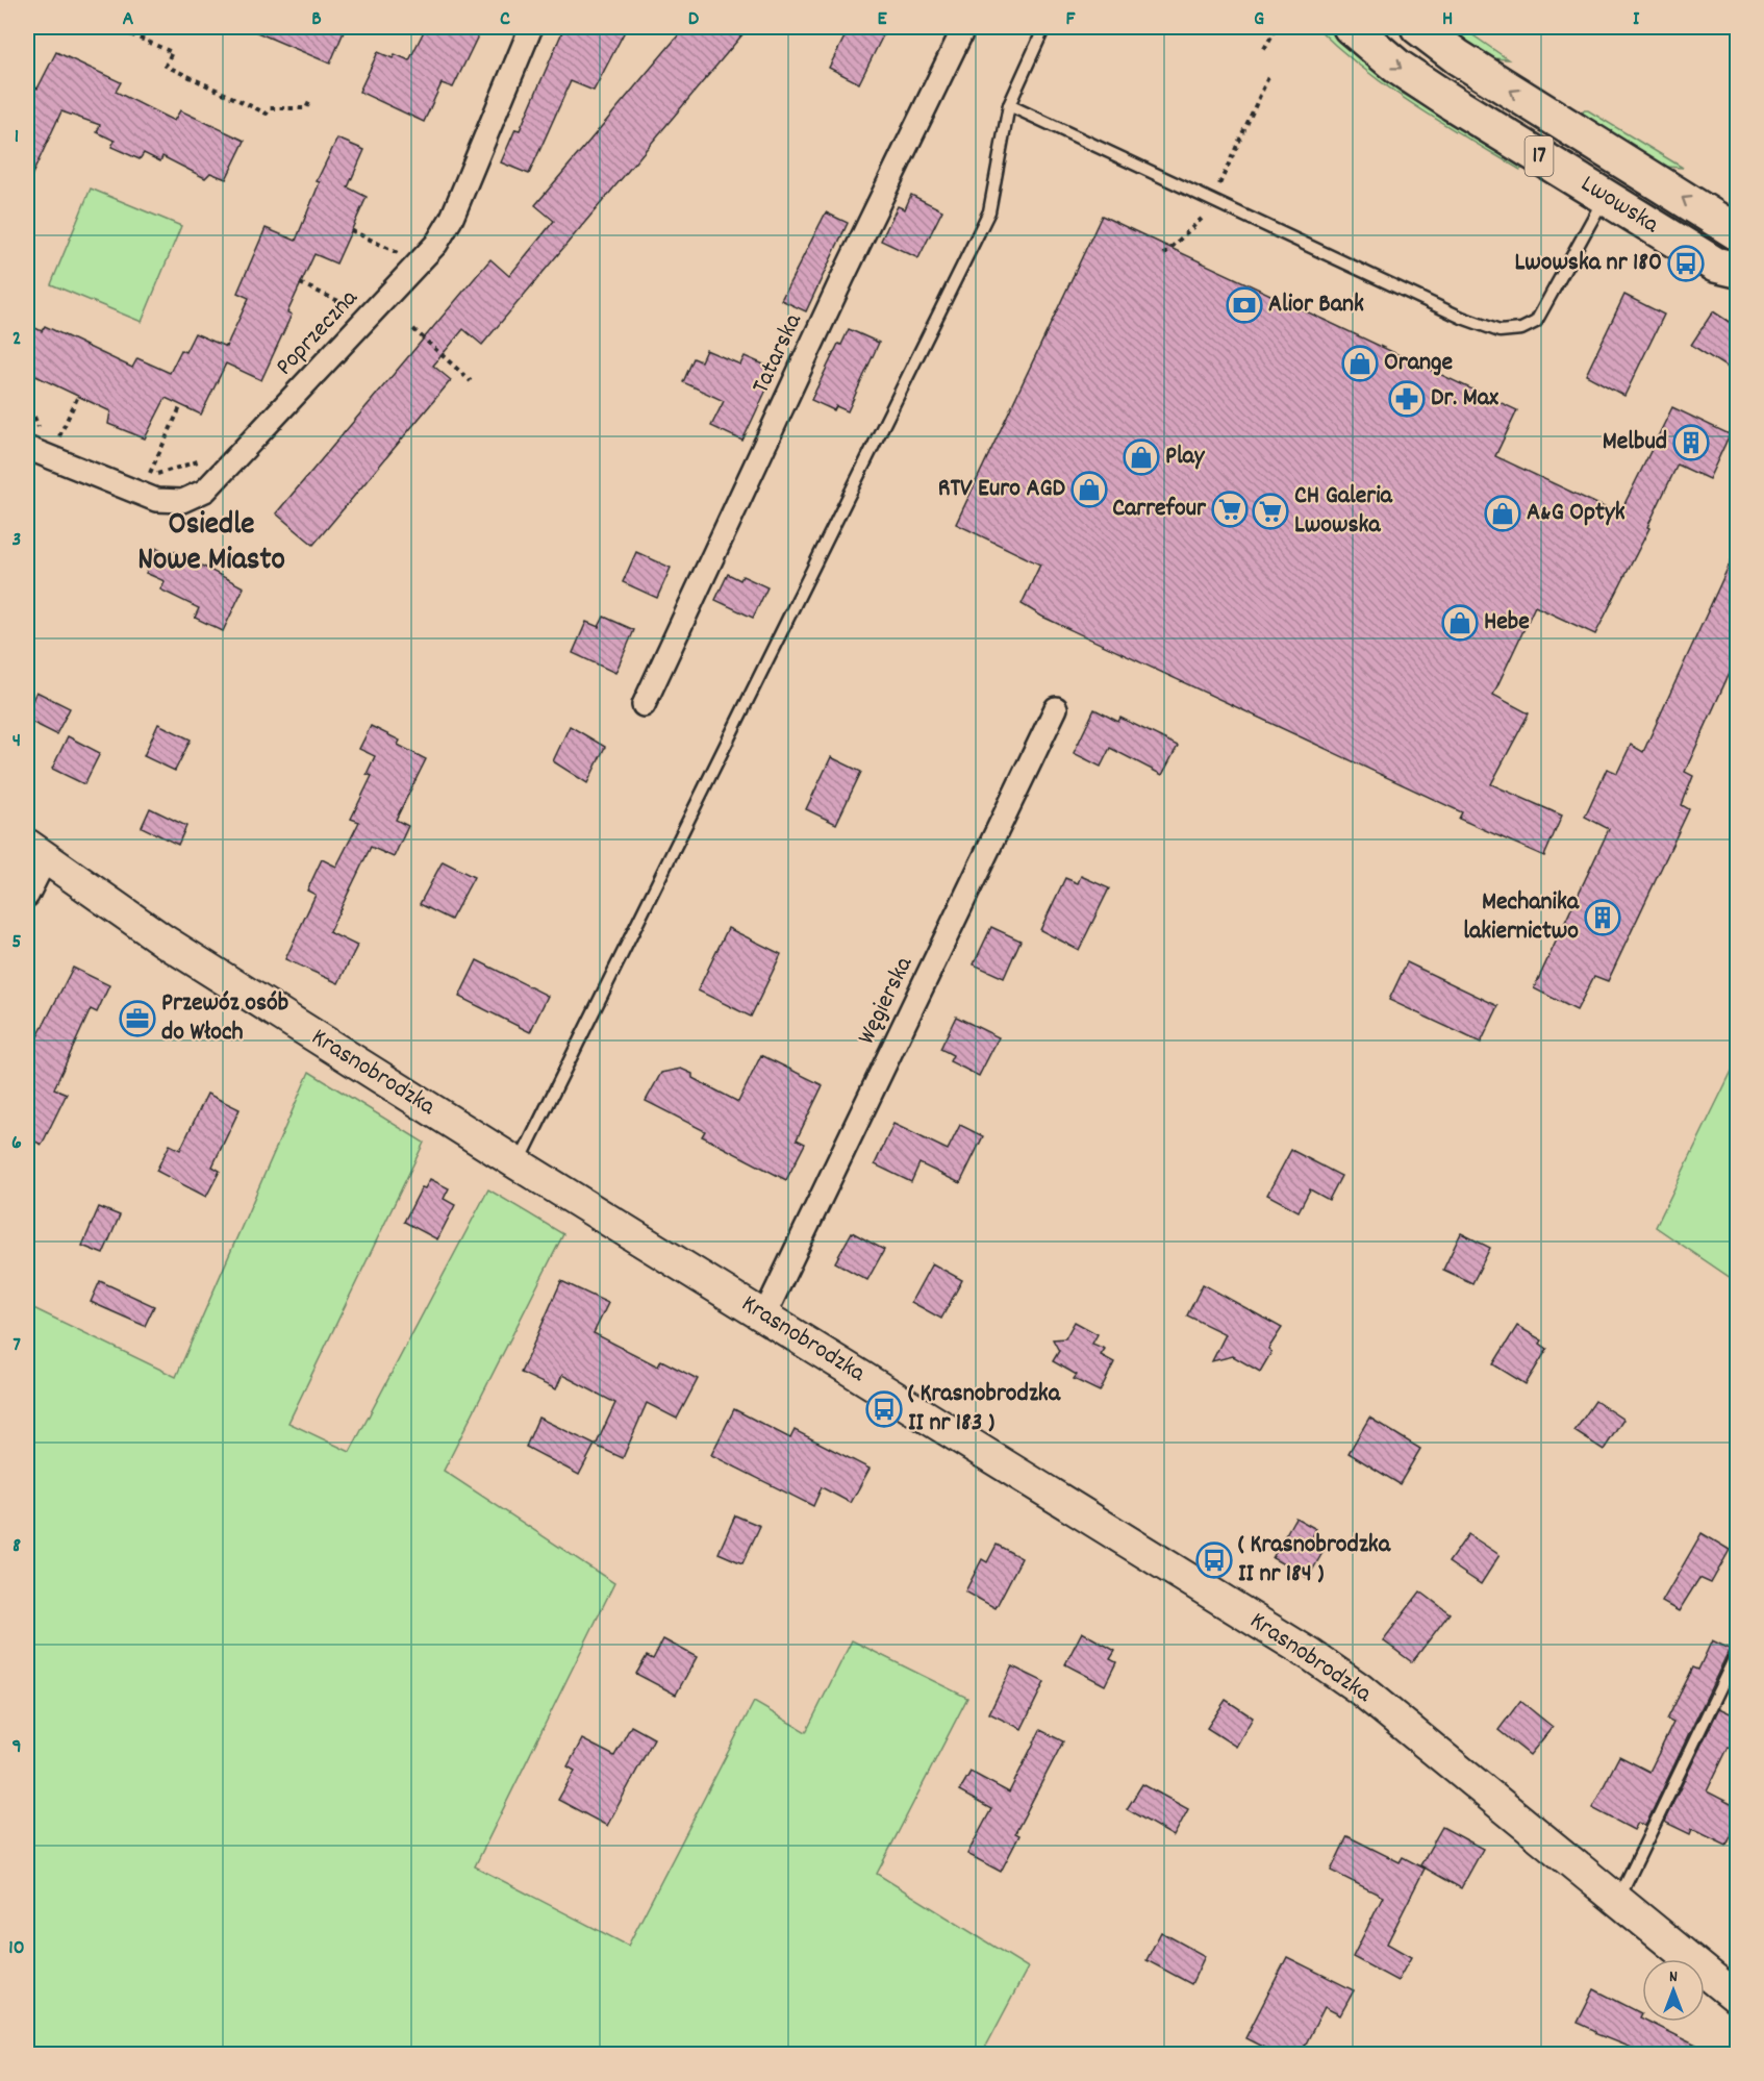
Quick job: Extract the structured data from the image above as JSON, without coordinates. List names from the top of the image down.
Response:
{
  "streets": {
    "highway": ["17", "Lwowska"],
    "street": [
      "Poprzeczna",
      "Tatarska",
      "Węgierska",
      "Krasnobrodzka"
    ]
  },
  "crossings": [
    ["Węgierska", "Krasnobrodzka"]
  ],
  "districts": ["Osiedle Nowe Miasto"],
  "places": {
    "bus stop": ["Lwowska nr 180", "( Krasnobrodzka II nr 183 )", "( Krasnobrodzka II nr 184 )"],
    "bank": ["Alior Bank"],
    "shop": [
      "Orange",
      "Play",
      "RTV Euro AGD",
      "A&G Optyk",
      "Hebe"
    ],
    "pharmacy": ["Dr. Max"],
    "building": ["Melbud", "Mechanika lakiernictwo"],
    "supermarket": ["Carrefour", "CH Galeria Lwowska"],
    "office": ["Przewóz osób do Włoch"]
  },
  "north": "top",
  "grid": {
    "columns": [
      "A",
      "B",
      "C",
      "D",
      "E",
      "F",
      "G",
      "H",
      "I"
    ],
    "rows": [
      "1",
      "2",
      "3",
      "4",
      "5",
      "6",
      "7",
      "8",
      "9",
      "10"
    ]
  }
}
